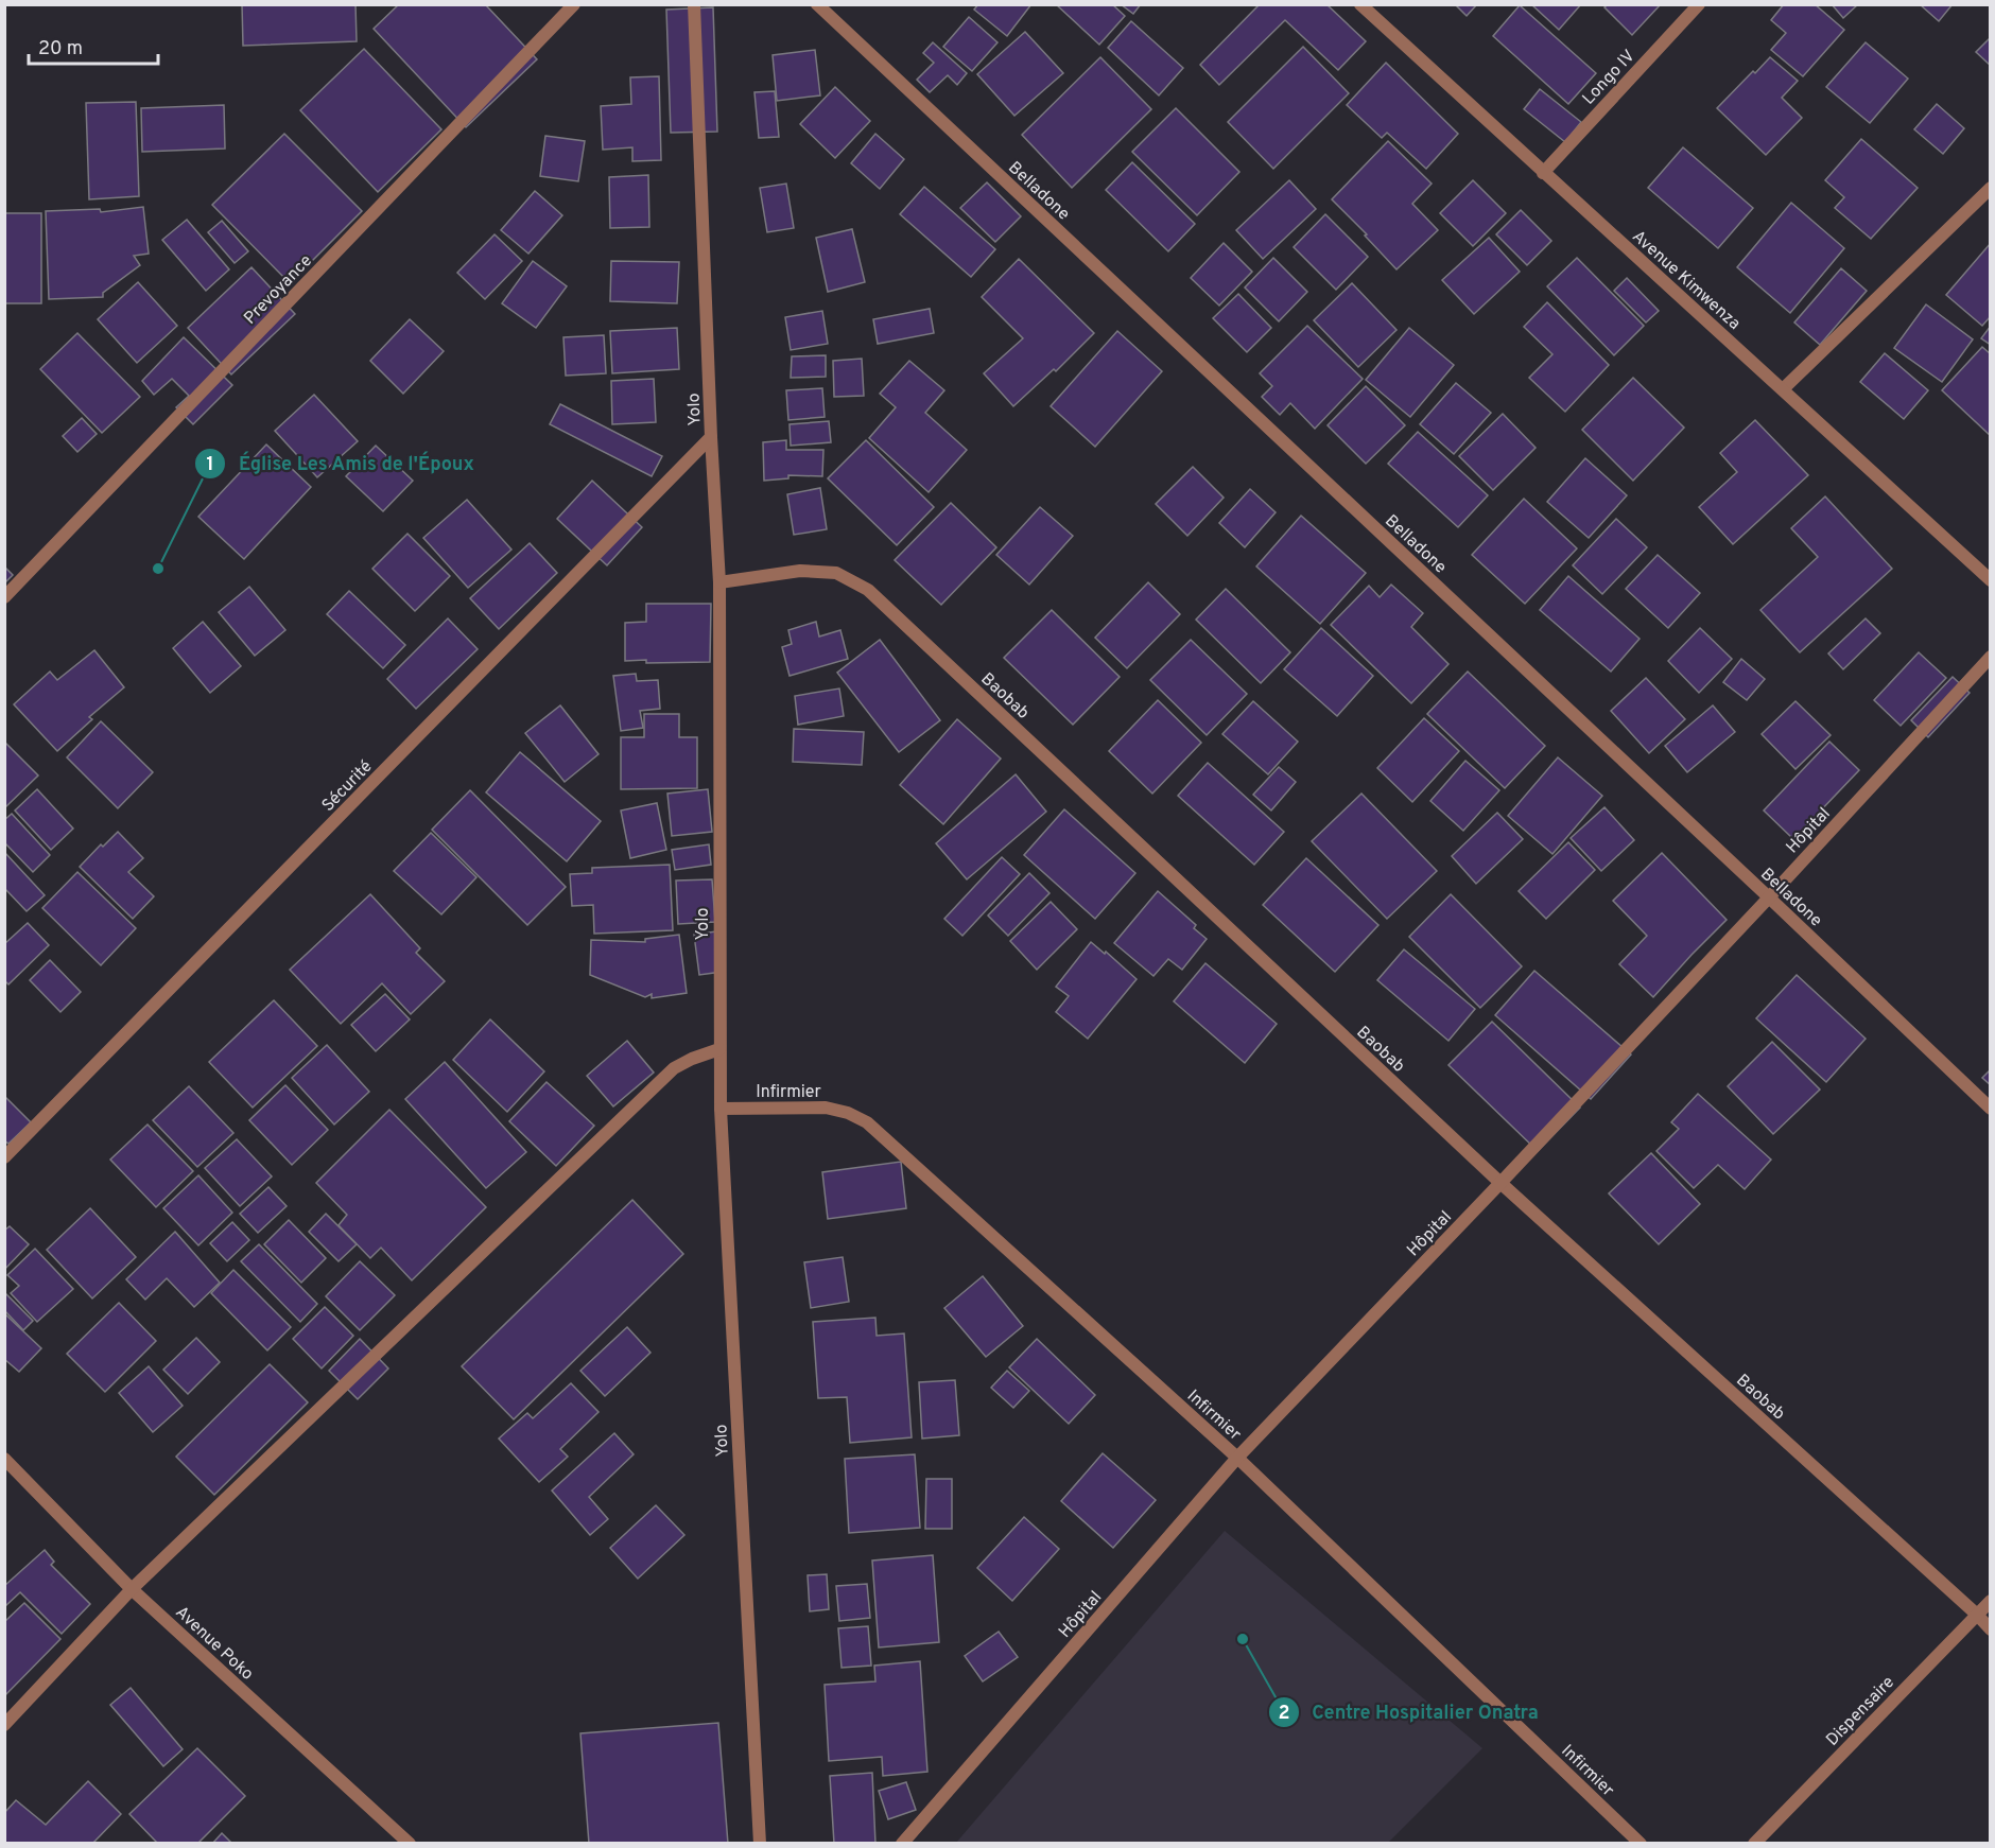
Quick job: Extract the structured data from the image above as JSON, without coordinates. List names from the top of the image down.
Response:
{
  "streets": {
    "street": [
      "Longo IV",
      "Belladone",
      "Avenue Kimwenza",
      "Prevoyance",
      "Yolo",
      "Baobab",
      "Sécurité",
      "Hôpital",
      "Infirmier",
      "Avenue Poko",
      "Dispensaire"
    ]
  },
  "crossings": [
    ["Longo IV", "Avenue Kimwenza"],
    ["Belladone", "Hôpital"],
    ["Yolo", "Baobab"],
    ["Yolo", "Sécurité"],
    ["Yolo", "Infirmier"],
    ["Baobab", "Hôpital"],
    ["Baobab", "Dispensaire"],
    ["Hôpital", "Infirmier"]
  ],
  "places": ["Église Les Amis de l'Époux", "Centre Hospitalier Onatra"],
  "scale_bar": "20 m"
}
